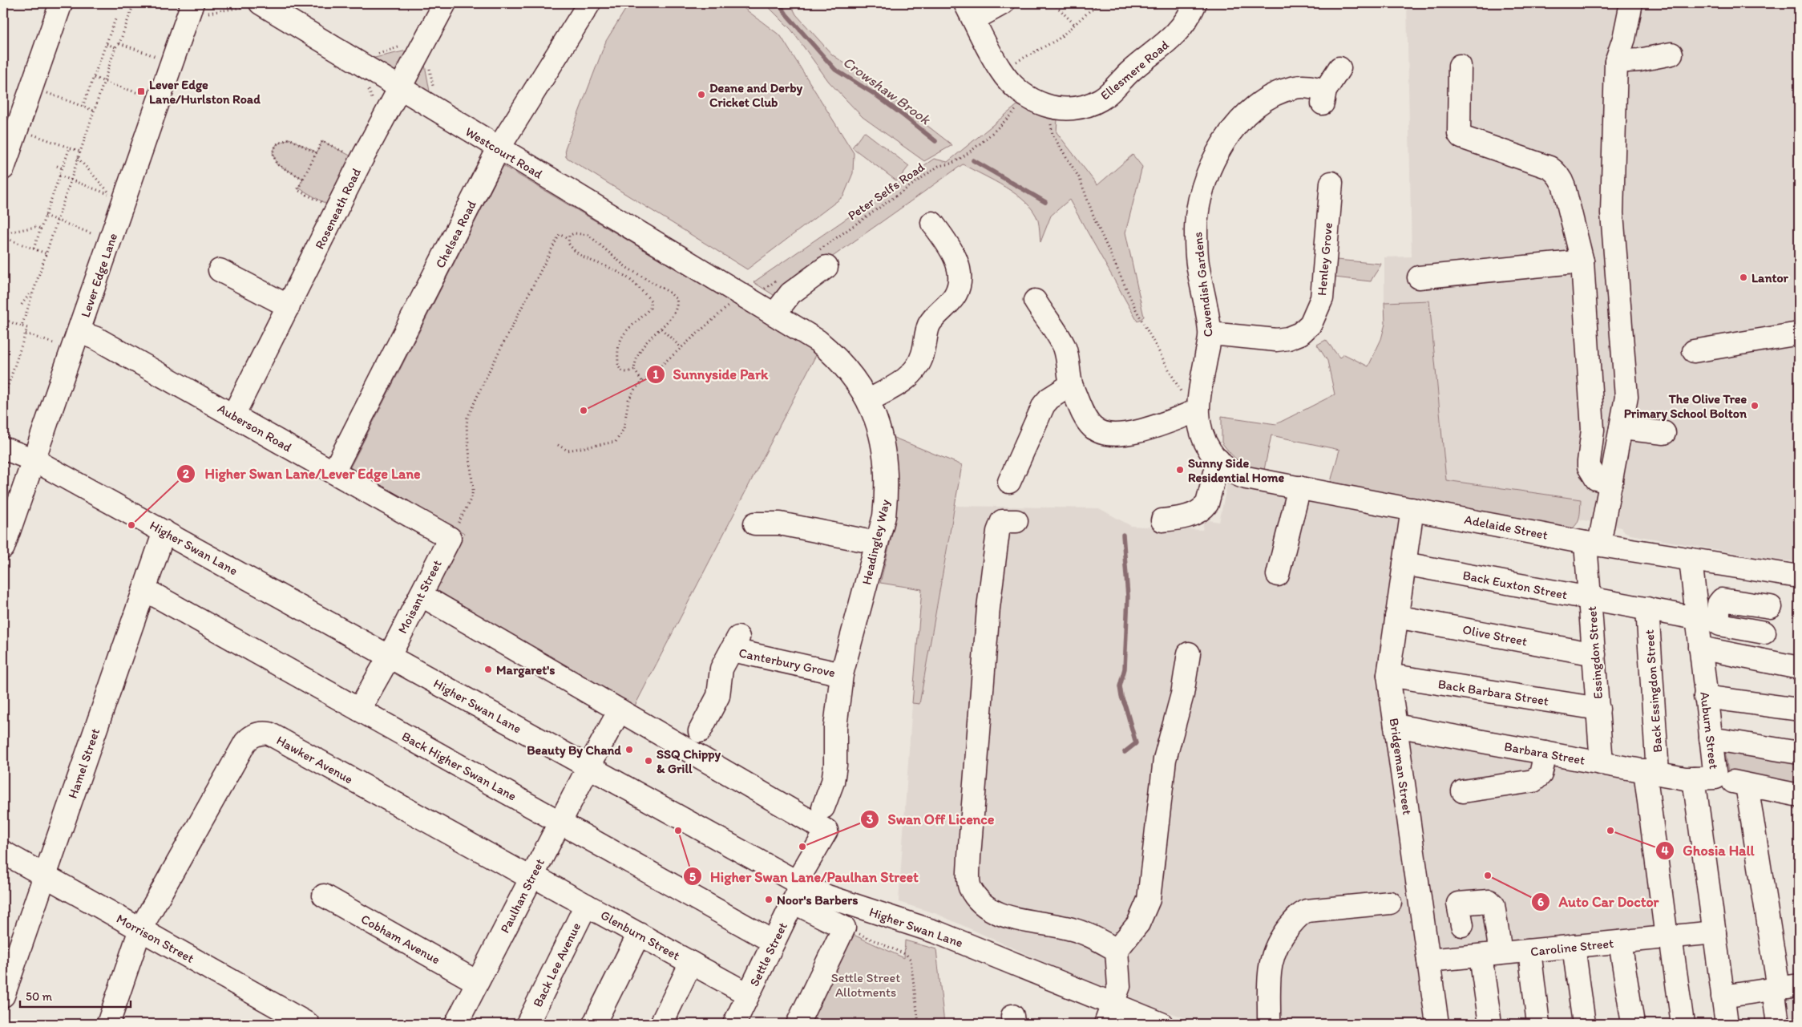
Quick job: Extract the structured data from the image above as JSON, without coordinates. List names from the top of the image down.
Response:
{
  "streets": {
    "street": [
      "Ellesmere Road",
      "Westcourt Road",
      "Roseneath Road",
      "Chelsea Road",
      "Henley Grove",
      "Lever Edge Lane",
      "Cavendish Gardens",
      "Auberson Road",
      "Adelaide Street",
      "Headingley Way",
      "Higher Swan Lane",
      "Back Euxton Street",
      "Moisant Street",
      "Olive Street",
      "Essingdon Street",
      "Canterbury Grove",
      "Back Essingdon Street",
      "Back Barbara Street",
      "Auburn Street",
      "Barbara Street",
      "Hawker Avenue",
      "Hamel Street",
      "Back Higher Swan Lane",
      "Bridgeman Street",
      "Paulhan Street",
      "Glenburn Street",
      "Morrison Street",
      "Cobham Avenue",
      "Caroline Street",
      "Settle Street",
      "Back Lee Avenue"
    ],
    "path": ["Peter Selfs Road"]
  },
  "crossings": [
    ["Ellesmere Road", "Peter Selfs Road"],
    ["Westcourt Road", "Roseneath Road"],
    ["Westcourt Road", "Chelsea Road"],
    ["Westcourt Road", "Headingley Way"],
    ["Roseneath Road", "Auberson Road"],
    ["Chelsea Road", "Auberson Road"],
    ["Henley Grove", "Cavendish Gardens"],
    ["Lever Edge Lane", "Auberson Road"],
    ["Lever Edge Lane", "Higher Swan Lane"],
    ["Auberson Road", "Moisant Street"],
    ["Adelaide Street", "Essingdon Street"],
    ["Adelaide Street", "Auburn Street"],
    ["Adelaide Street", "Bridgeman Street"],
    ["Headingley Way", "Canterbury Grove"],
    ["Higher Swan Lane", "Moisant Street"],
    ["Higher Swan Lane", "Hamel Street"],
    ["Higher Swan Lane", "Paulhan Street"],
    ["Higher Swan Lane", "Settle Street"],
    ["Back Euxton Street", "Essingdon Street"],
    ["Back Euxton Street", "Back Essingdon Street"],
    ["Back Euxton Street", "Auburn Street"],
    ["Back Euxton Street", "Bridgeman Street"],
    ["Moisant Street", "Back Higher Swan Lane"],
    ["Olive Street", "Essingdon Street"],
    ["Olive Street", "Bridgeman Street"],
    ["Essingdon Street", "Back Barbara Street"],
    ["Essingdon Street", "Barbara Street"],
    ["Back Essingdon Street", "Barbara Street"],
    ["Back Essingdon Street", "Caroline Street"],
    ["Back Barbara Street", "Bridgeman Street"],
    ["Auburn Street", "Barbara Street"],
    ["Auburn Street", "Caroline Street"],
    ["Barbara Street", "Bridgeman Street"],
    ["Hawker Avenue", "Paulhan Street"],
    ["Hawker Avenue", "Glenburn Street"],
    ["Hawker Avenue", "Morrison Street"],
    ["Hamel Street", "Back Higher Swan Lane"],
    ["Hamel Street", "Morrison Street"],
    ["Back Higher Swan Lane", "Paulhan Street"],
    ["Back Higher Swan Lane", "Settle Street"],
    ["Bridgeman Street", "Caroline Street"],
    ["Paulhan Street", "Glenburn Street"],
    ["Paulhan Street", "Cobham Avenue"],
    ["Paulhan Street", "Settle Street"],
    ["Glenburn Street", "Settle Street"],
    ["Glenburn Street", "Back Lee Avenue"]
  ],
  "water": ["Crowshaw Brook"],
  "parks": ["Settle Street Allotments"],
  "places": {
    "transit": ["Lever Edge Lane/Hurlston Road"],
    "other": [
      "Deane and Derby Cricket Club",
      "Lantor",
      "The Olive Tree Primary School Bolton",
      "Sunnyside Park",
      "Sunny Side Residential Home",
      "Higher Swan Lane/Lever Edge Lane",
      "Margaret's",
      "Beauty By Chand",
      "SSQ Chippy & Grill",
      "Higher Swan Lane/Paulhan Street",
      "Ghosia Hall",
      "Swan Off Licence",
      "Auto Car Doctor",
      "Noor's Barbers"
    ]
  },
  "scale_bar": "50 m"
}
